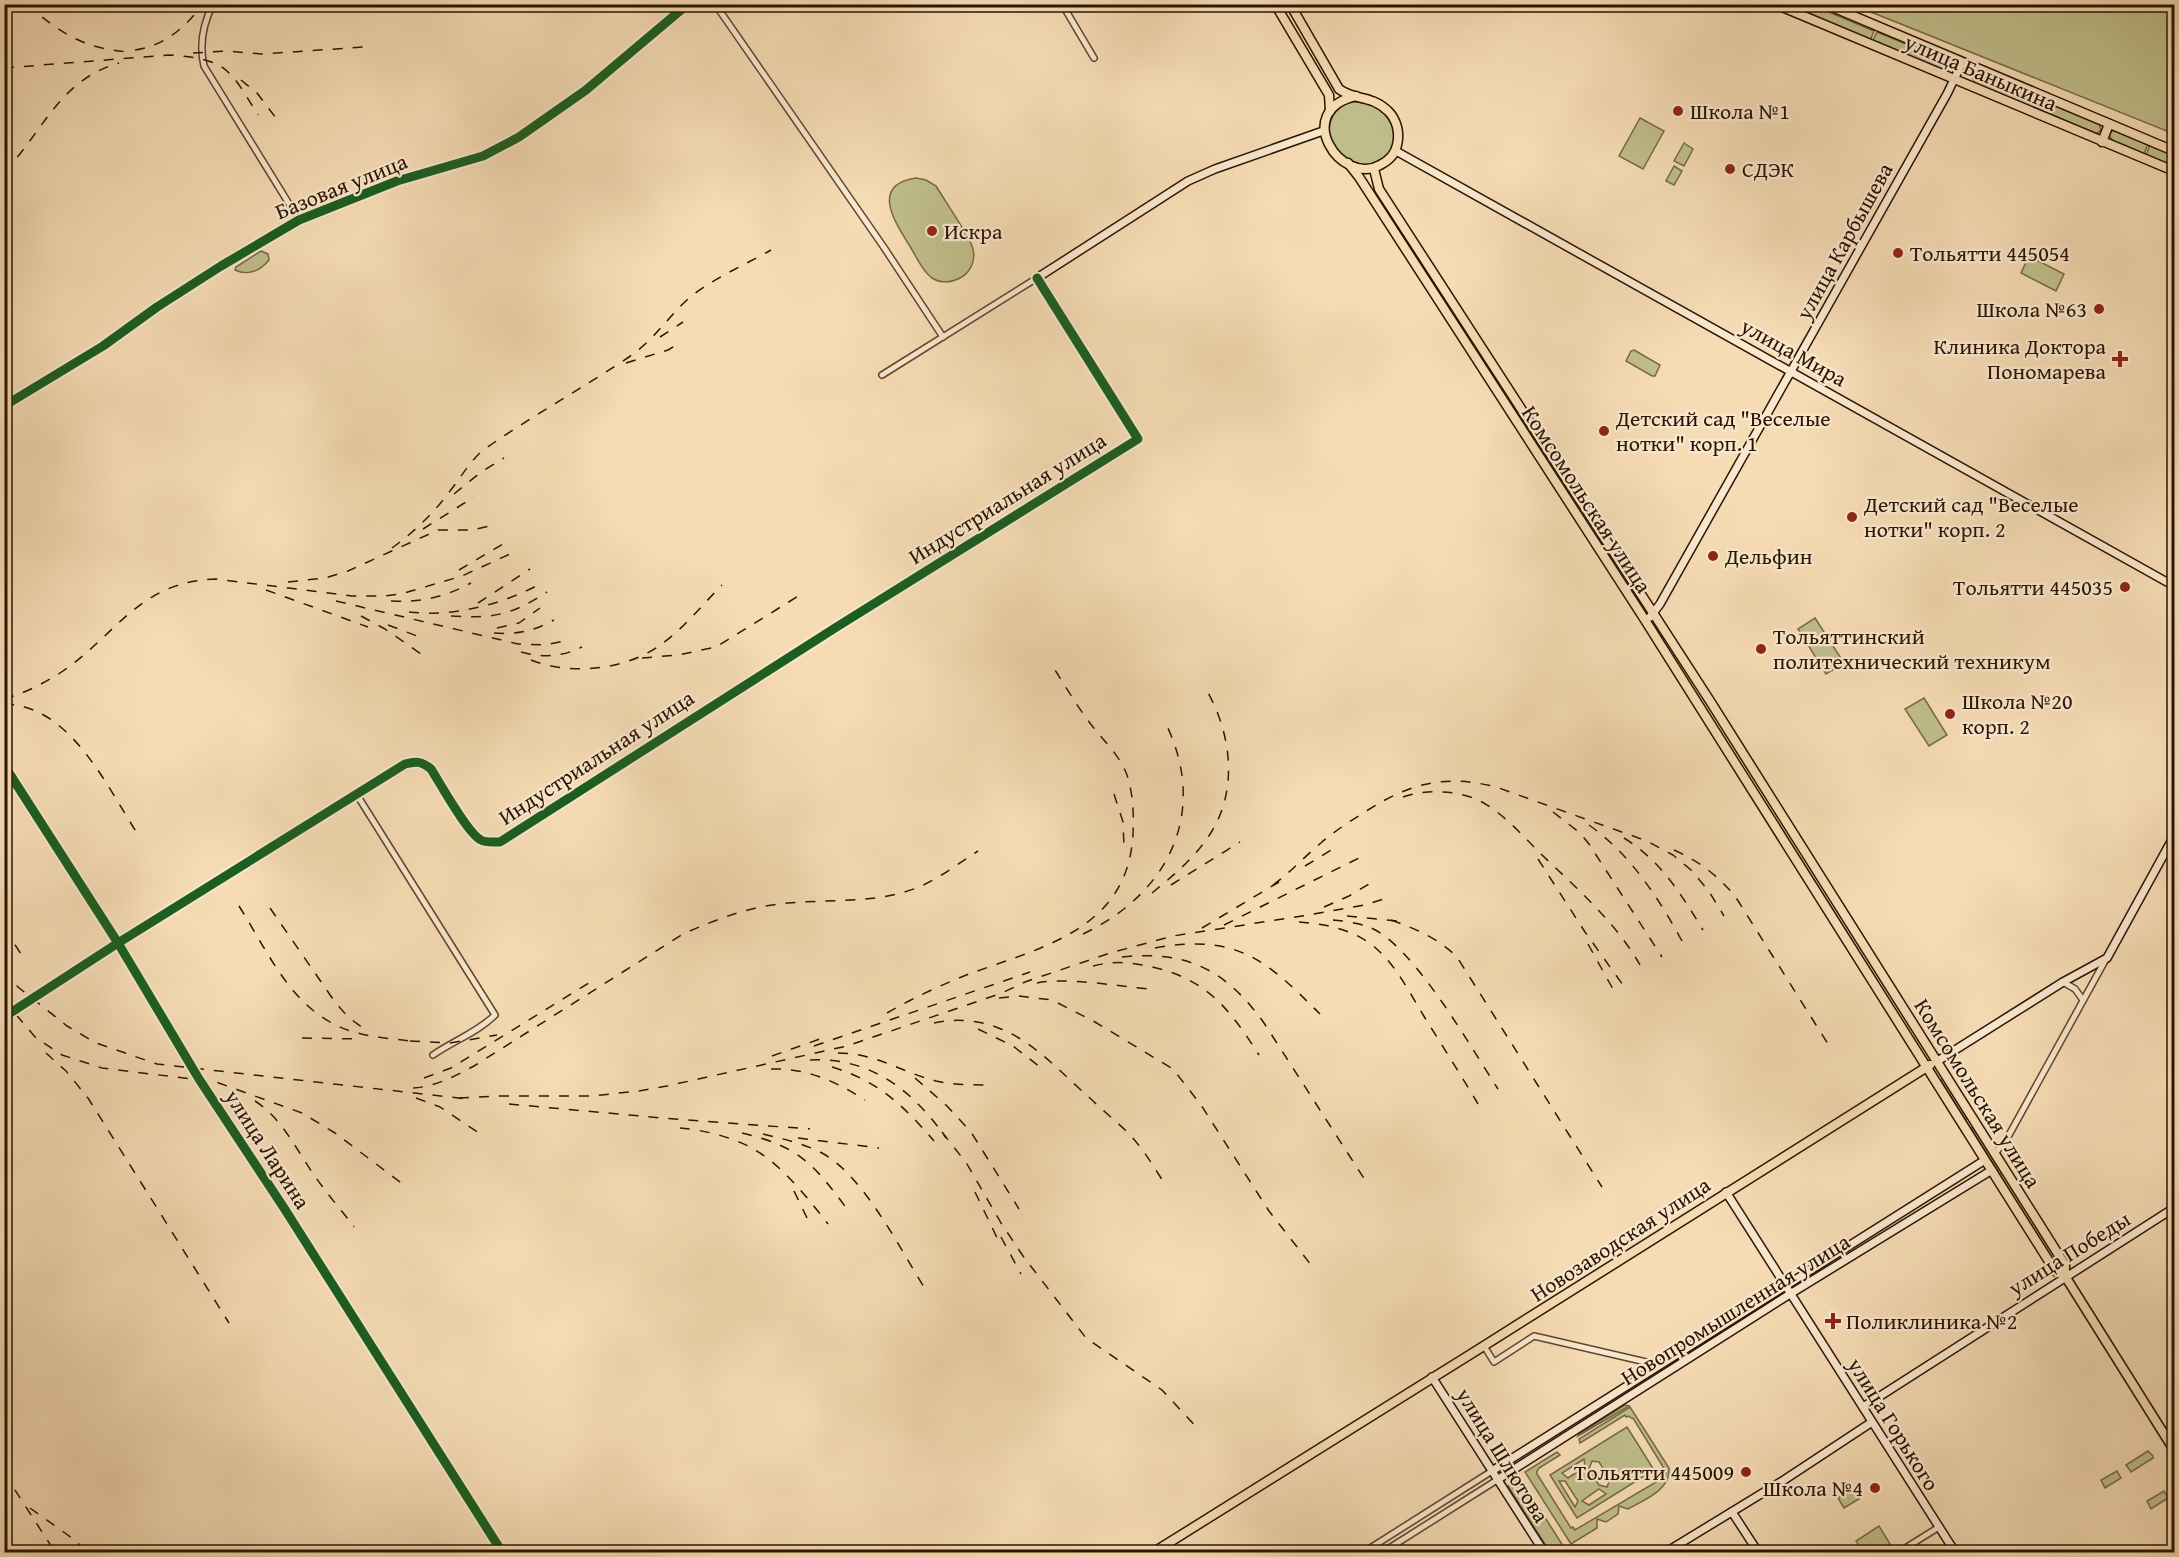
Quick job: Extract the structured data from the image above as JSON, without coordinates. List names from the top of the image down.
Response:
{
  "streets": {
    "main road": ["улица Баныкина", "Комсомольская улица", "Новозаводская улица"],
    "street": [
      "Базовая улица",
      "улица Карбышева",
      "улица Мира",
      "Индустриальная улица",
      "улица Ларина",
      "улица Победы",
      "Новопромышленная улица",
      "улица Горького",
      "улица Шлютова"
    ]
  },
  "crossings": [
    ["улица Баныкина", "улица Карбышева"],
    ["улица Карбышева", "улица Мира"],
    ["улица Карбышева", "Комсомольская улица"],
    ["улица Мира", "Комсомольская улица"],
    ["Индустриальная улица", "улица Ларина"],
    ["Комсомольская улица", "Новозаводская улица"],
    ["Комсомольская улица", "улица Победы"],
    ["Комсомольская улица", "Новопромышленная улица"],
    ["Новозаводская улица", "улица Горького"],
    ["Новозаводская улица", "улица Шлютова"],
    ["улица Победы", "улица Горького"],
    ["Новопромышленная улица", "улица Горького"],
    ["Новопромышленная улица", "улица Шлютова"]
  ],
  "places": {
    "other": [
      "Школа №1",
      "СДЭК",
      "Искра",
      "Тольятти 445054",
      "Школа №63",
      "Детский сад \"Веселые нотки\" корп. 1",
      "Детский сад \"Веселые нотки\" корп. 2",
      "Дельфин",
      "Тольятти 445035",
      "Тольяттинский политехнический техникум",
      "Школа №20 корп. 2",
      "Тольятти 445009",
      "Школа №4"
    ],
    "health": ["Клиника Доктора Пономарева", "Поликлиника №2"]
  }
}
